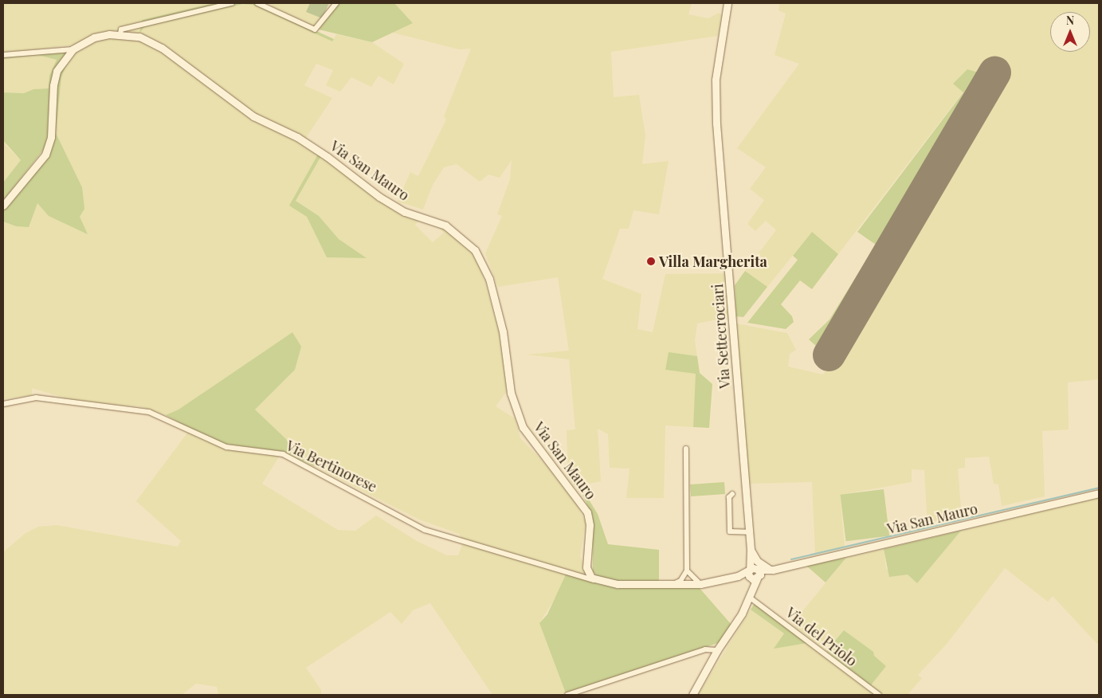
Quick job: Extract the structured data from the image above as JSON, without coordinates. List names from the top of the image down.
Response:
{
  "streets": {
    "main road": ["Via San Mauro", "Via Settecrociari"],
    "street": ["Via Bertinorese", "Via del Priolo"]
  },
  "crossings": [
    ["Via San Mauro", "Via Settecrociari"],
    ["Via San Mauro", "Via Bertinorese"],
    ["Via Settecrociari", "Via del Priolo"]
  ],
  "places": ["Villa Margherita"],
  "north": "top"
}
